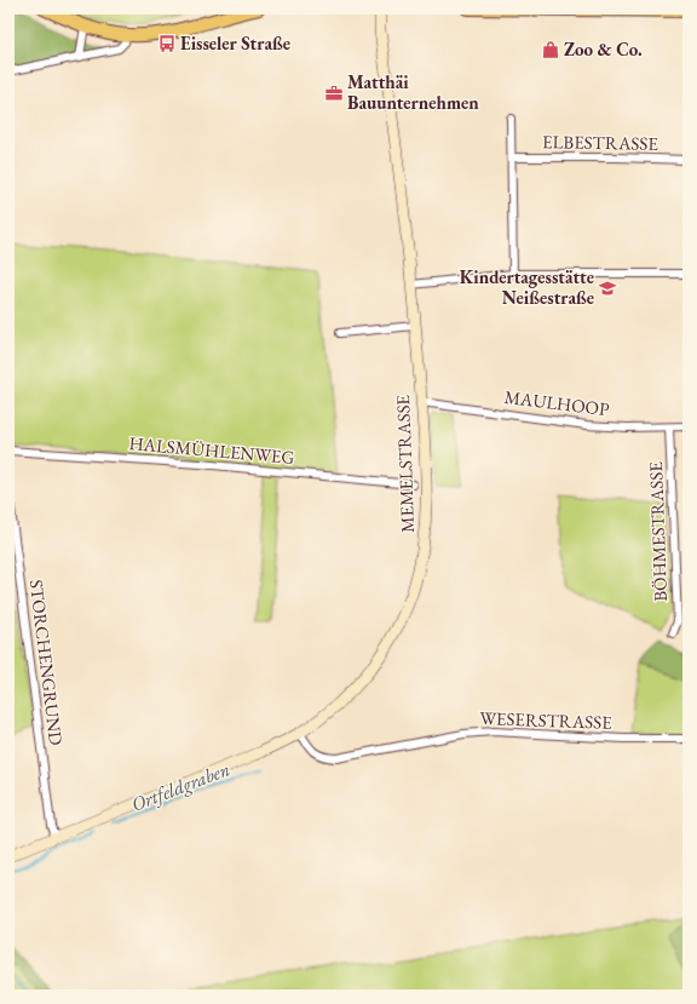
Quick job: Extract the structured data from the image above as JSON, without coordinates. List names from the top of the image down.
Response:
{
  "streets": {
    "street": [
      "ELBESTRASSE",
      "MAULHOOP",
      "HALSMÜHLENWEG",
      "MEMELSTRASSE",
      "BÖHMESTRASSE",
      "STORCHENGRUND",
      "WESERSTRASSE"
    ]
  },
  "crossings": [
    ["MAULHOOP", "MEMELSTRASSE"],
    ["MAULHOOP", "BÖHMESTRASSE"],
    ["MEMELSTRASSE", "STORCHENGRUND"],
    ["MEMELSTRASSE", "WESERSTRASSE"]
  ],
  "water": ["Ortfeldgraben"],
  "places": {
    "bus stop": ["Eisseler Straße"],
    "shop": ["Zoo & Co."],
    "office": ["Matthäi Bauunternehmen"],
    "school or university": ["Kindertagesstätte Neißestraße"]
  }
}
